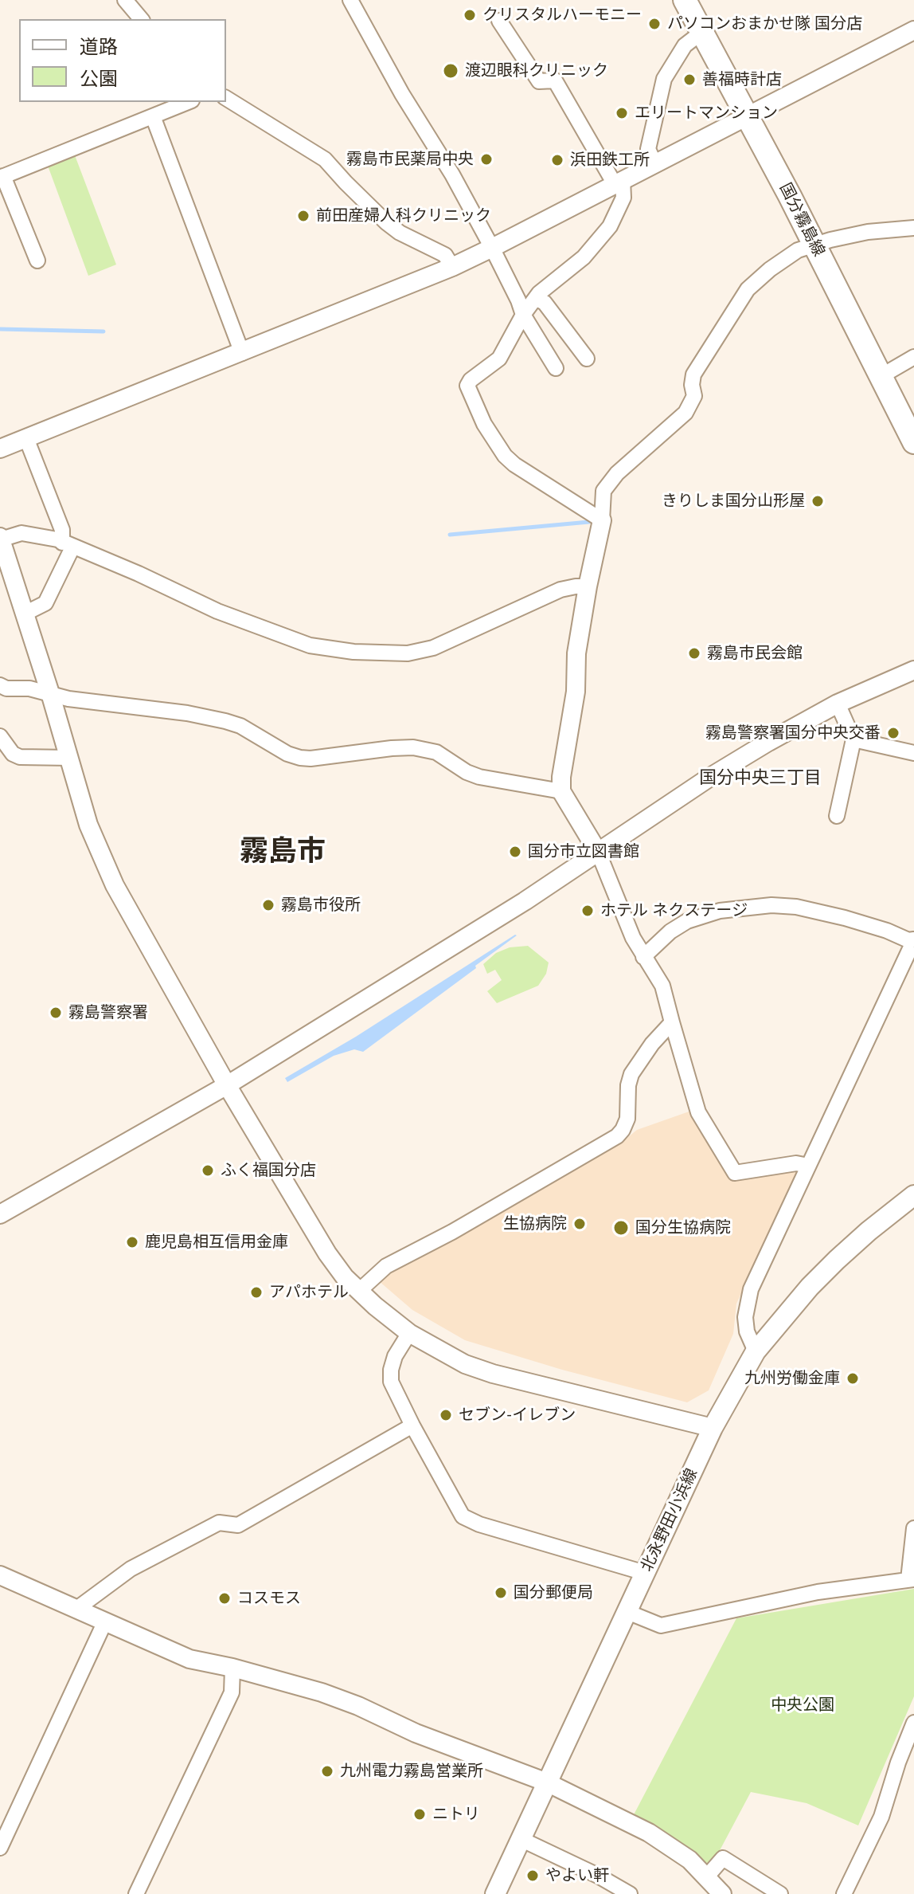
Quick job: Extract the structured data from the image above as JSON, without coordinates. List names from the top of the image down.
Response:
{
  "streets": {
    "main road": ["国分霧島線", "北永野田小浜線"]
  },
  "districts": ["国分中央三丁目", "霧島市"],
  "parks": ["中央公園"],
  "places": [
    "クリスタルハーモニー",
    "パソコンおまかせ隊 国分店",
    "渡辺眼科クリニック",
    "善福時計店",
    "エリートマンション",
    "霧島市民薬局中央",
    "浜田鉄工所",
    "前田産婦人科クリニック",
    "きりしま国分山形屋",
    "霧島市民会館",
    "霧島警察署国分中央交番",
    "国分市立図書館",
    "霧島市役所",
    "ホテル ネクステージ",
    "霧島警察署",
    "ふく福国分店",
    "生協病院",
    "国分生協病院",
    "鹿児島相互信用金庫",
    "アパホテル",
    "九州労働金庫",
    "セブン-イレブン",
    "国分郵便局",
    "コスモス",
    "九州電力霧島営業所",
    "ニトリ",
    "やよい軒"
  ],
  "legend": ["道路", "公園"]
}
